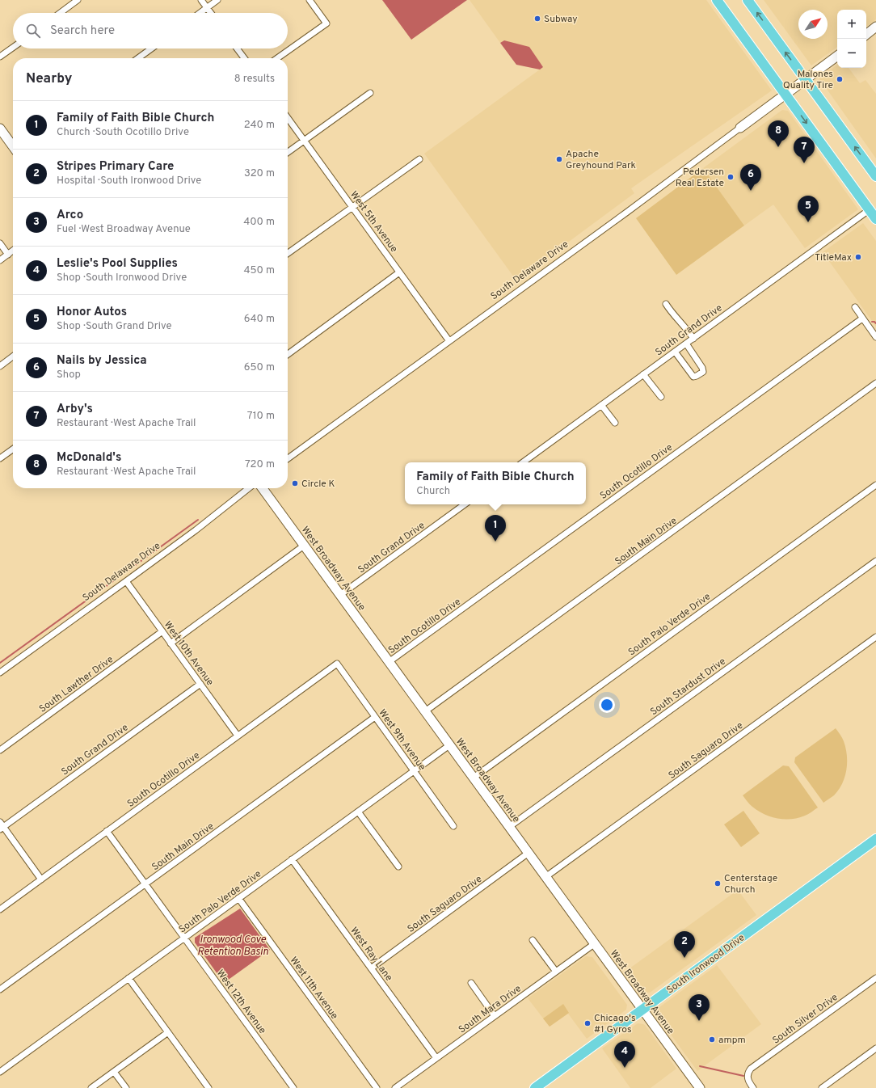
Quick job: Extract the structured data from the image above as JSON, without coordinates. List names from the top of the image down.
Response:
{
  "streets": {
    "main road": ["South Delaware Drive", "West Broadway Avenue", "South Ironwood Drive"],
    "street": [
      "West 5th Avenue",
      "South Grand Drive",
      "South Ocotillo Drive",
      "South Main Drive",
      "South Palo Verde Drive",
      "West 10th Avenue",
      "South Lawther Drive",
      "South Stardust Drive",
      "West 9th Avenue",
      "South Saguaro Drive",
      "West Ray Lane",
      "West 11th Avenue",
      "West 12th Avenue",
      "South Mara Drive",
      "South Silver Drive"
    ]
  },
  "crossings": [
    ["West 5th Avenue", "South Delaware Drive"],
    ["South Delaware Drive", "West 10th Avenue"],
    ["South Grand Drive", "West Broadway Avenue"],
    ["South Grand Drive", "West 10th Avenue"],
    ["South Ocotillo Drive", "West Broadway Avenue"],
    ["South Ocotillo Drive", "West 10th Avenue"],
    ["South Ocotillo Drive", "West 9th Avenue"],
    ["South Ocotillo Drive", "West 12th Avenue"],
    ["South Main Drive", "West Broadway Avenue"],
    ["South Main Drive", "West 9th Avenue"],
    ["South Main Drive", "West 12th Avenue"],
    ["West Broadway Avenue", "South Palo Verde Drive"],
    ["West Broadway Avenue", "South Stardust Drive"],
    ["West Broadway Avenue", "South Saguaro Drive"],
    ["West Broadway Avenue", "South Ironwood Drive"],
    ["West Broadway Avenue", "South Mara Drive"],
    ["South Palo Verde Drive", "West 9th Avenue"],
    ["South Palo Verde Drive", "West Ray Lane"],
    ["South Palo Verde Drive", "West 11th Avenue"],
    ["South Palo Verde Drive", "West 12th Avenue"],
    ["West 10th Avenue", "South Lawther Drive"],
    ["South Saguaro Drive", "West Ray Lane"],
    ["West Ray Lane", "South Mara Drive"]
  ],
  "water": ["Ironwood Cove Retention Basin"],
  "places": [
    "Subway",
    "Malones Quality Tire",
    "Apache Greyhound Park",
    "Pedersen Real Estate",
    "TitleMax",
    "Circle K",
    "Centerstage Church",
    "Chicago's #1 Gyros",
    "ampm"
  ],
  "north": "top right",
  "page": {
    "map_buttons": ["+", "−"],
    "search": "Search here",
    "heading": ["Nearby", "8 results"],
    "list": [
      {
        "mark": "1",
        "name": "Family of Faith Bible Church",
        "note": "Church · South Ocotillo Drive",
        "value": "240 m"
      },
      {
        "mark": "2",
        "name": "Stripes Primary Care",
        "note": "Hospital · South Ironwood Drive",
        "value": "320 m"
      },
      {
        "mark": "3",
        "name": "Arco",
        "note": "Fuel · West Broadway Avenue",
        "value": "400 m"
      },
      {
        "mark": "4",
        "name": "Leslie's Pool Supplies",
        "note": "Shop · South Ironwood Drive",
        "value": "450 m"
      },
      {
        "mark": "5",
        "name": "Honor Autos",
        "note": "Shop · South Grand Drive",
        "value": "640 m"
      },
      {
        "mark": "6",
        "name": "Nails by Jessica",
        "note": "Shop",
        "value": "650 m"
      },
      {
        "mark": "7",
        "name": "Arby's",
        "note": "Restaurant · West Apache Trail",
        "value": "710 m"
      },
      {
        "mark": "8",
        "name": "McDonald's",
        "note": "Restaurant · West Apache Trail",
        "value": "720 m"
      }
    ],
    "pins": [
      "8",
      "7",
      "6",
      "5",
      "1",
      "2",
      "3",
      "4"
    ],
    "popup": ["Family of Faith Bible Church", "Church"]
  }
}
